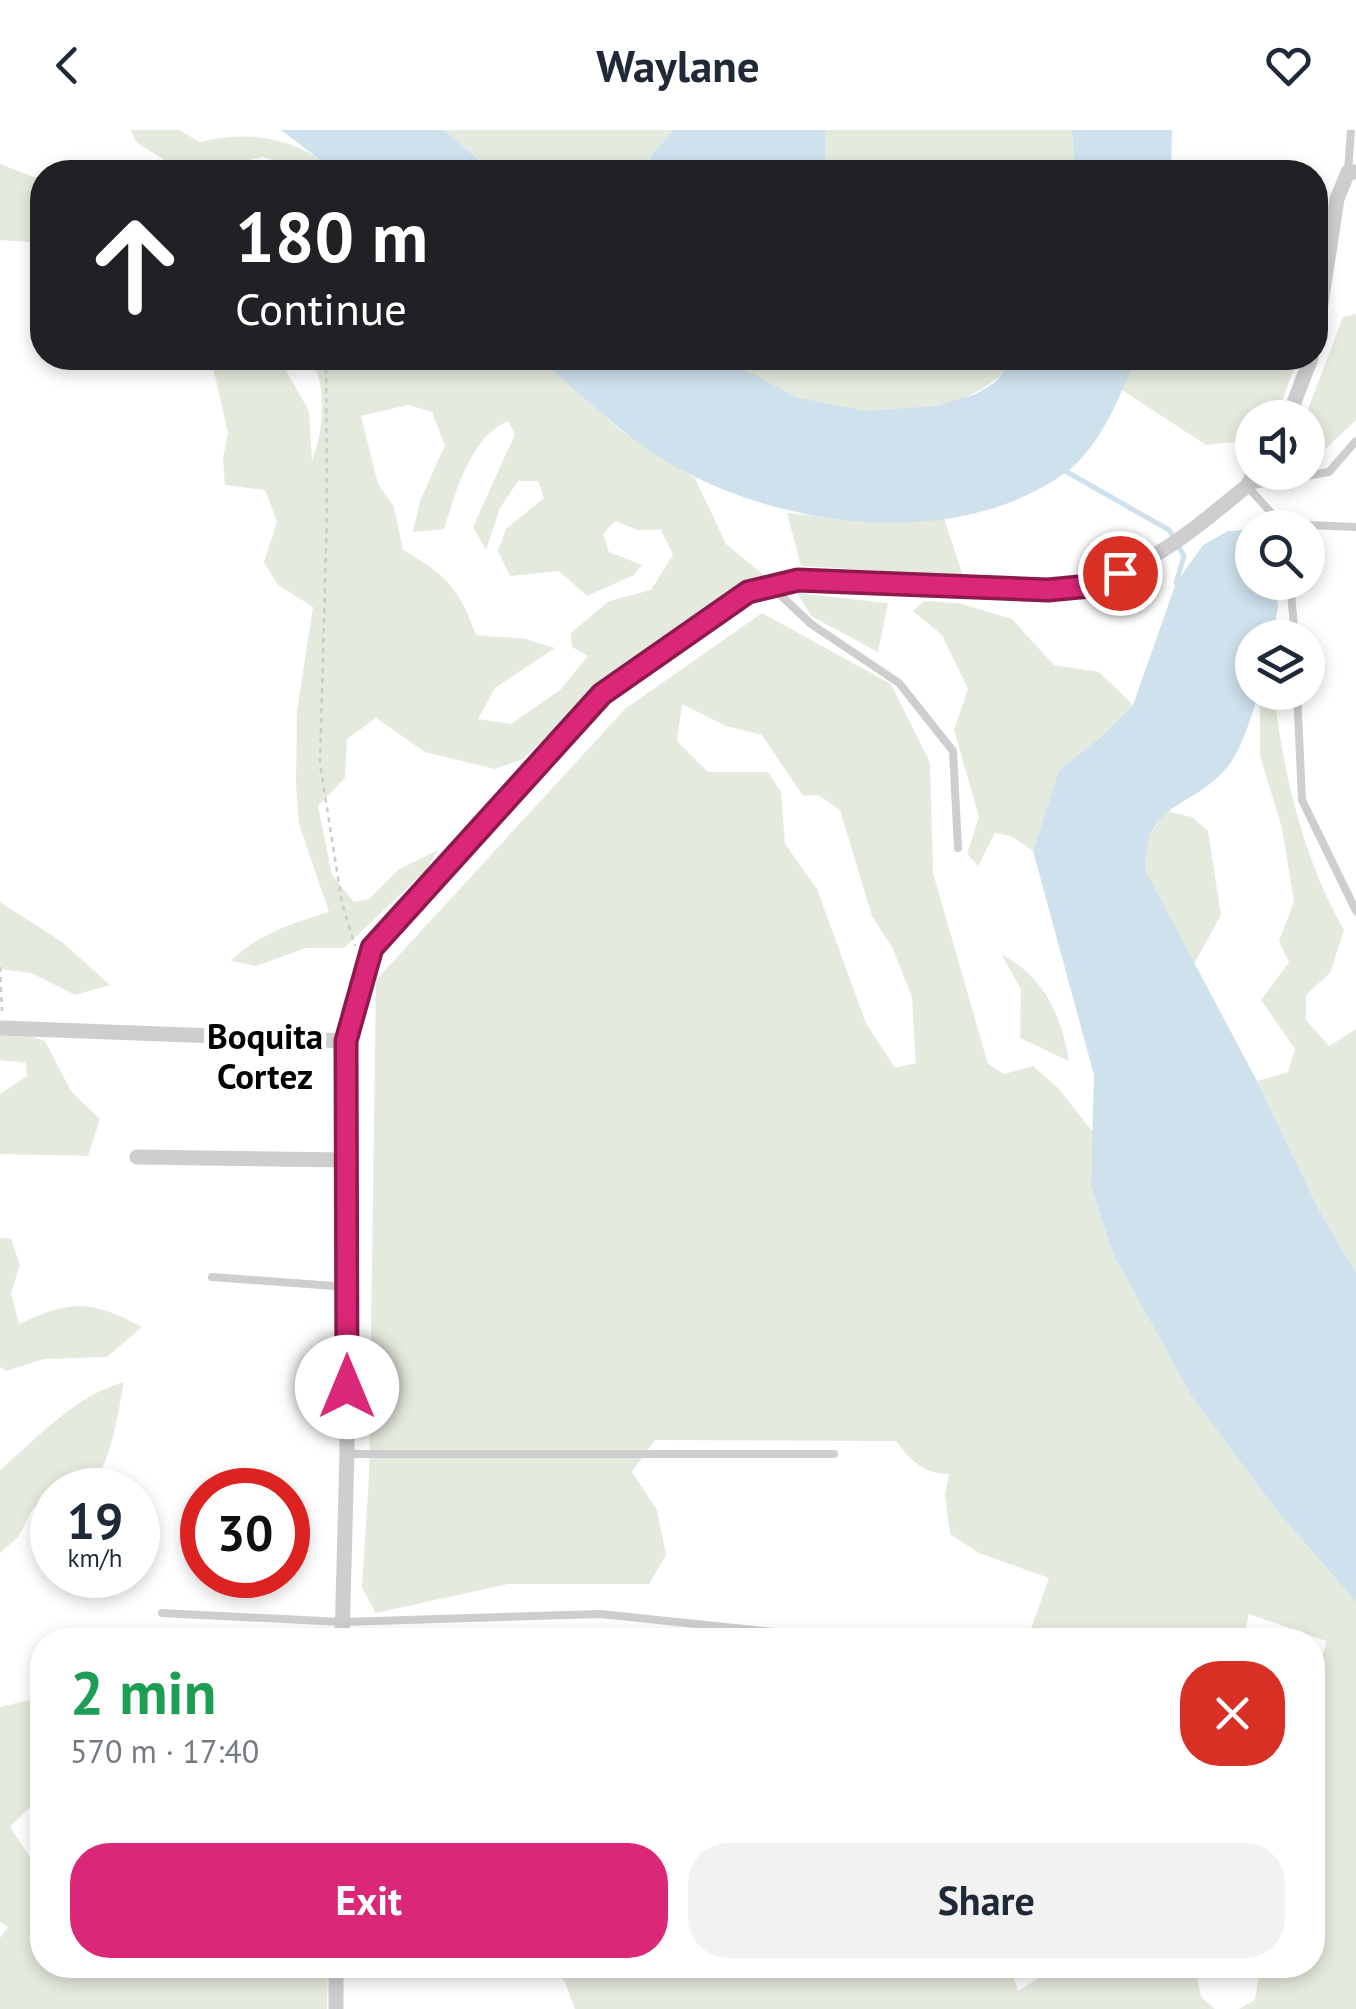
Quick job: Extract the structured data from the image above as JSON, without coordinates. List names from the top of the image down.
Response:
{
  "districts": ["Boquita Cortez"],
  "page": {
    "header": "Waylane",
    "turn": ["180 m", "Continue"],
    "speed": "19 km/h",
    "limit": "30",
    "heading": ["2 min", "570 m · 17:40"],
    "buttons": ["Exit", "Share"]
  }
}
